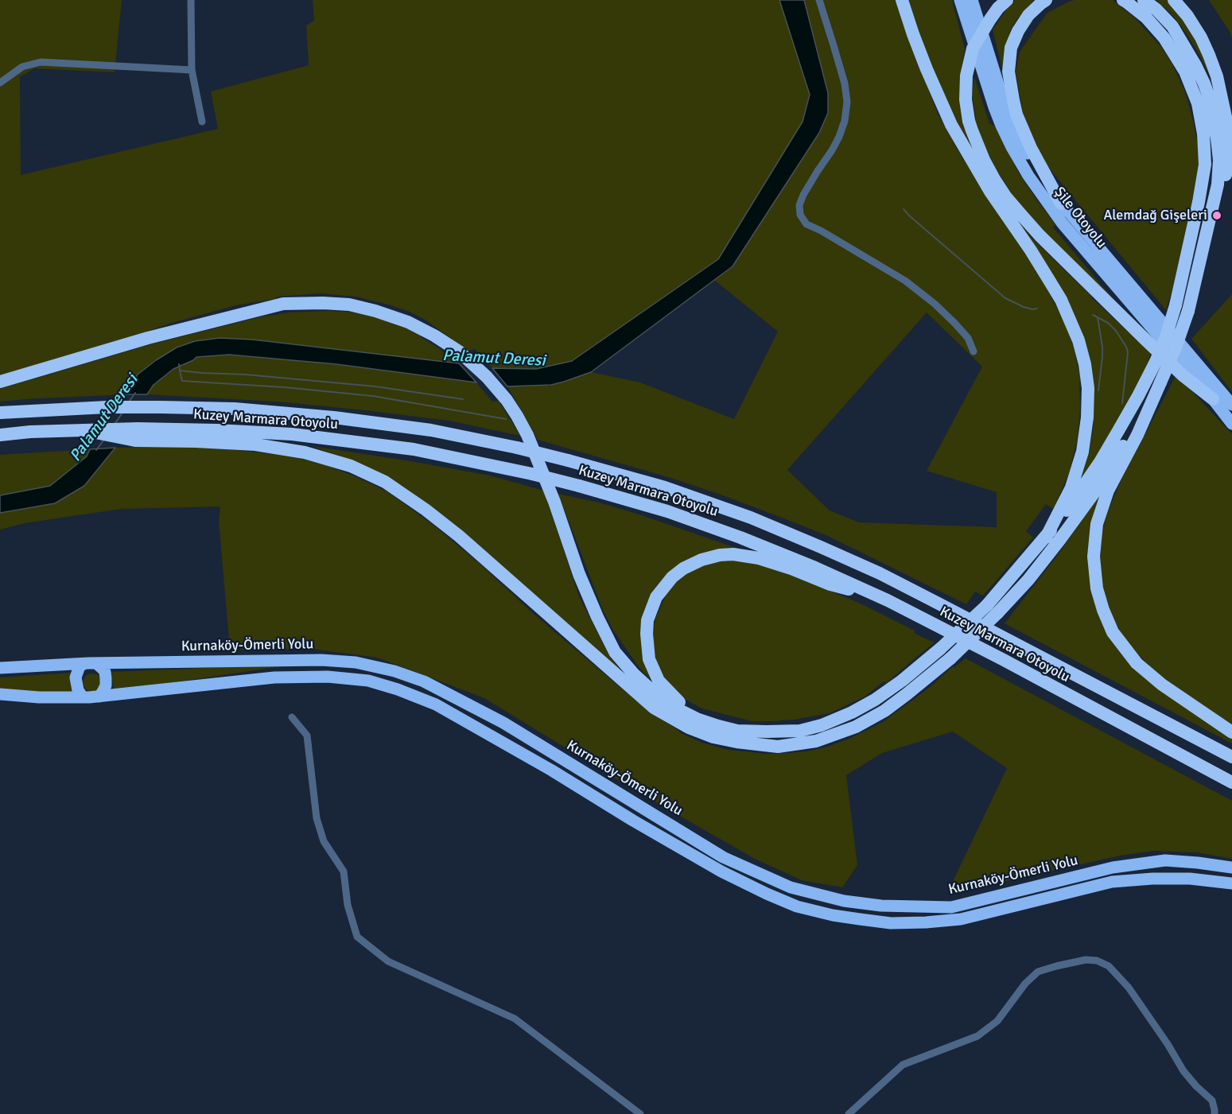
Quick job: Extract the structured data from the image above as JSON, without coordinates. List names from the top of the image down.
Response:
{
  "streets": {
    "highway": ["Şile Otoyolu", "Kuzey Marmara Otoyolu", "Kurnaköy-Ömerli Yolu"]
  },
  "water": ["Palamut Deresi"],
  "places": ["Alemdağ Gişeleri"]
}
